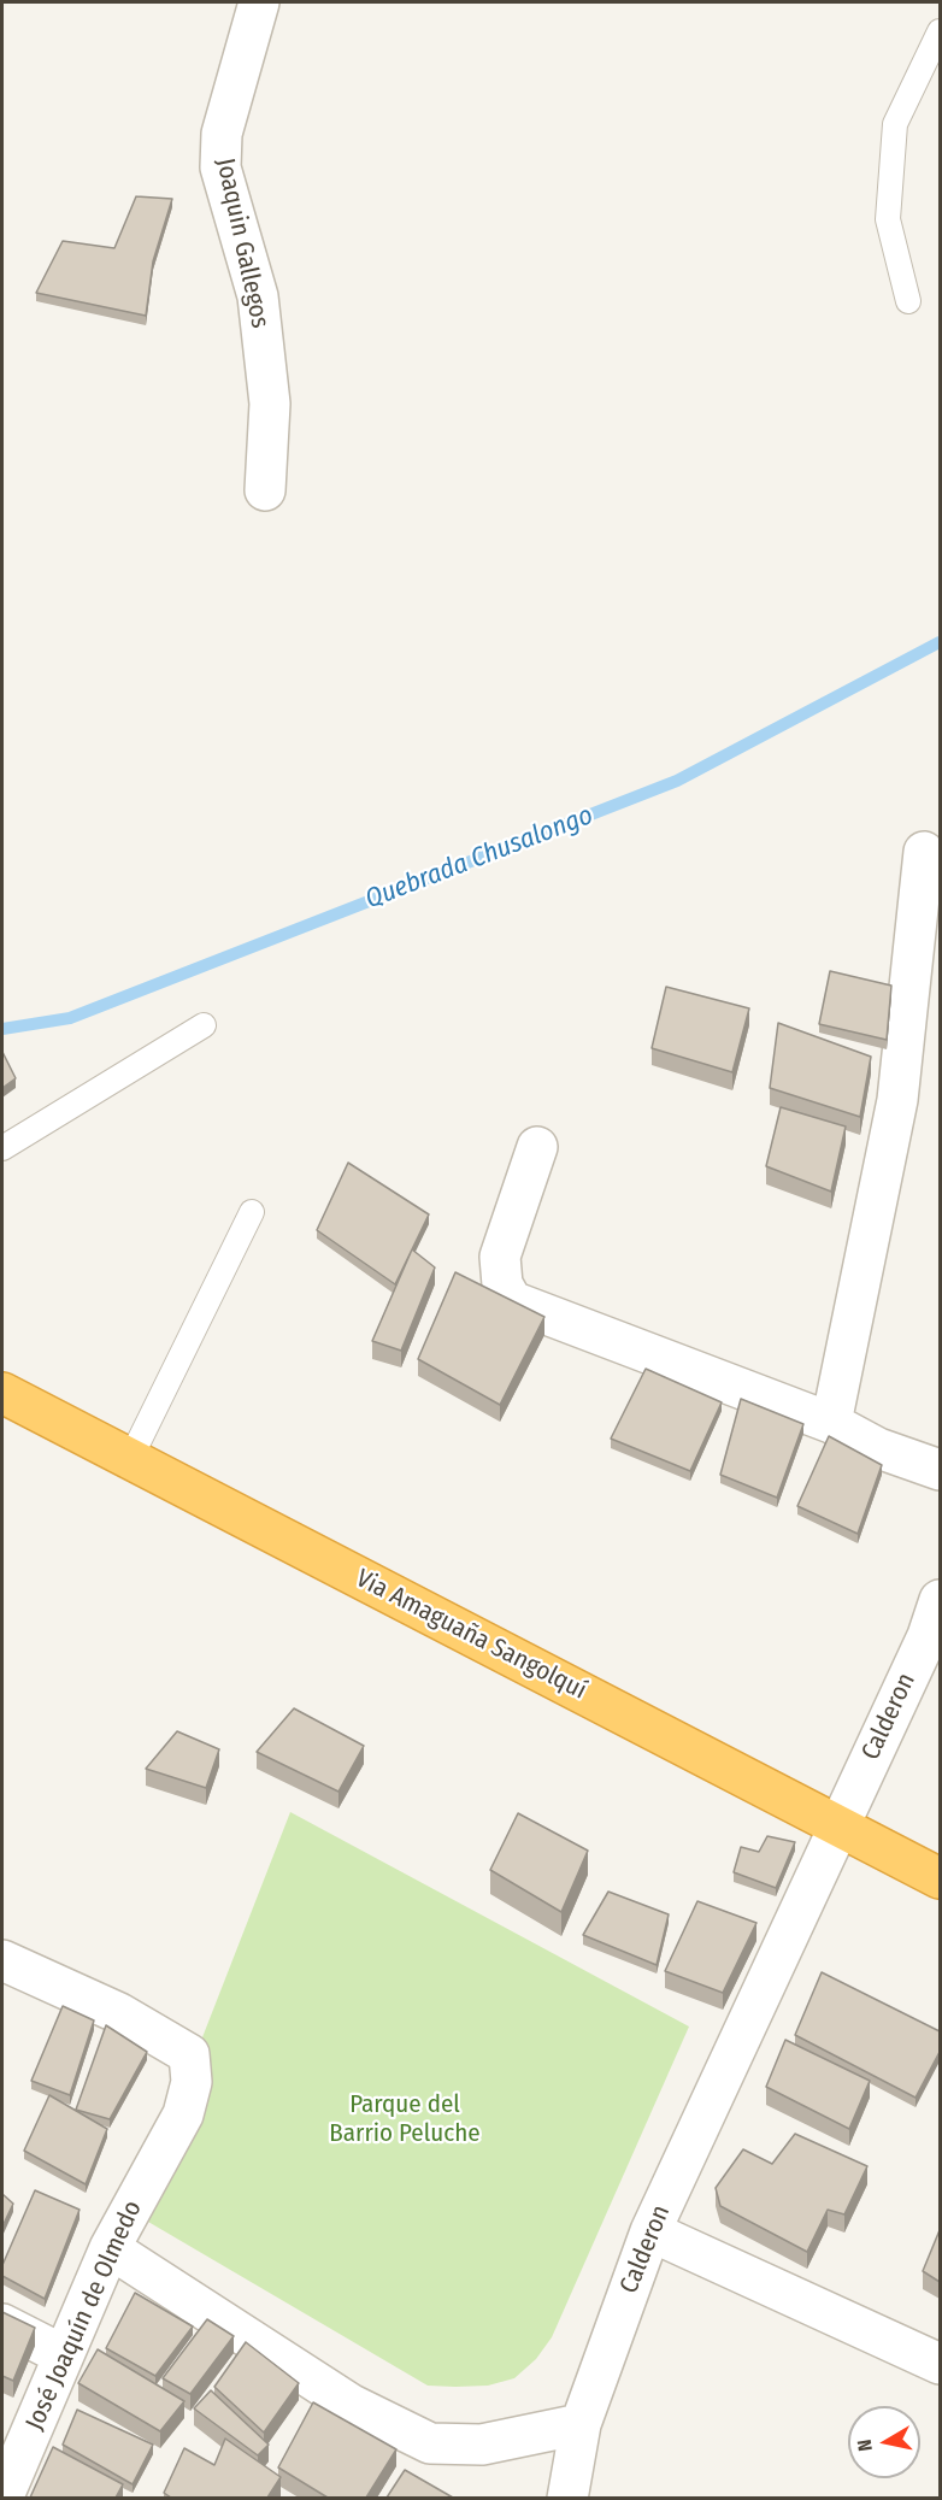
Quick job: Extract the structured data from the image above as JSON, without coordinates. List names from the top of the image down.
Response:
{
  "streets": {
    "highway": ["Via Amaguaña Sangolquí"],
    "street": ["Joaquin Gallegos", "Calderon", "José Joaquín de Olmedo"]
  },
  "crossings": [
    ["Via Amaguaña Sangolquí", "Calderon"]
  ],
  "water": ["Quebrada Chusalongo"],
  "parks": ["Parque del Barrio Peluche"],
  "north": "left"
}
